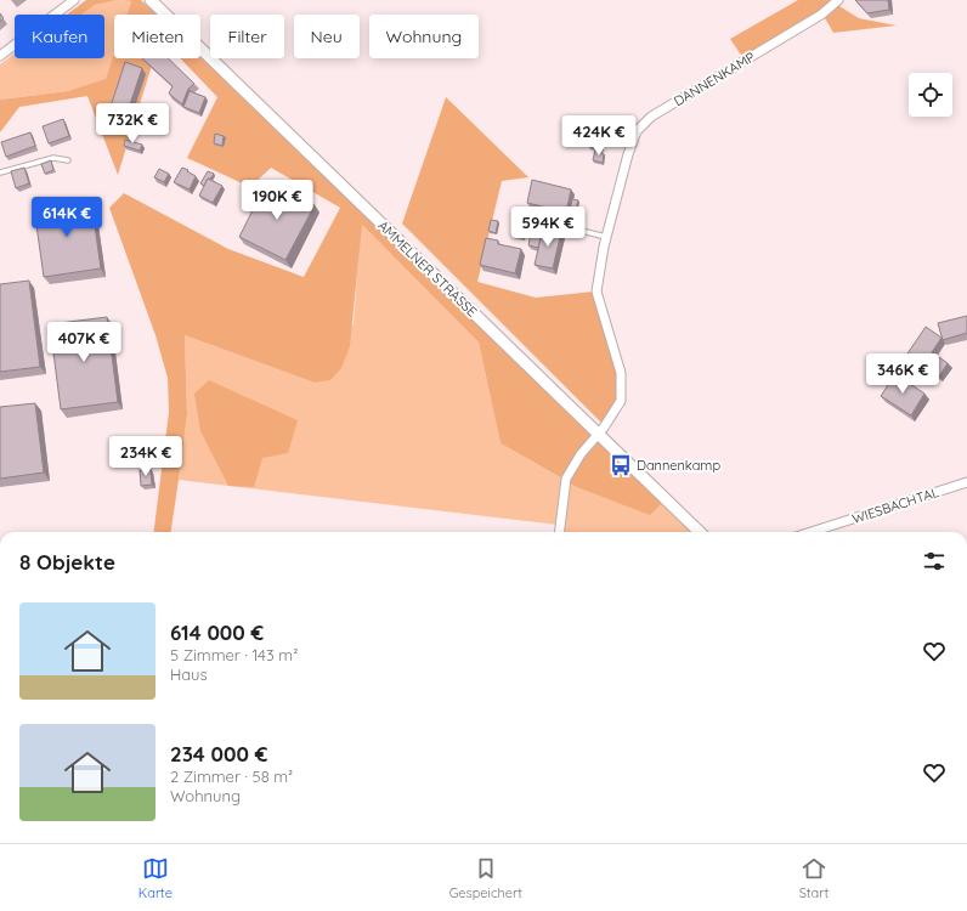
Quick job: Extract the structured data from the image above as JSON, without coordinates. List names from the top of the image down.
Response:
{
  "streets": {
    "street": ["DANNENKAMP", "AMMELNER STRASSE", "WIESBACHTAL"]
  },
  "crossings": [
    ["DANNENKAMP", "AMMELNER STRASSE"]
  ],
  "places": {
    "bus stop": ["Dannenkamp"]
  },
  "page": {
    "chip": [
      "Kaufen",
      "Mieten",
      "Filter",
      "Neu",
      "Wohnung"
    ],
    "price": [
      "732K €",
      "424K €",
      "190K €",
      "614K €",
      "594K €",
      "407K €",
      "346K €",
      "234K €"
    ],
    "heading": "8 Objekte",
    "list": [
      {
        "name": "614 000 €",
        "note": "5 Zimmer · 143 m² · Haus"
      },
      {
        "name": "234 000 €",
        "note": "2 Zimmer · 58 m² · Wohnung"
      }
    ],
    "tabs": ["Karte", "Gespeichert", "Start"]
  }
}
